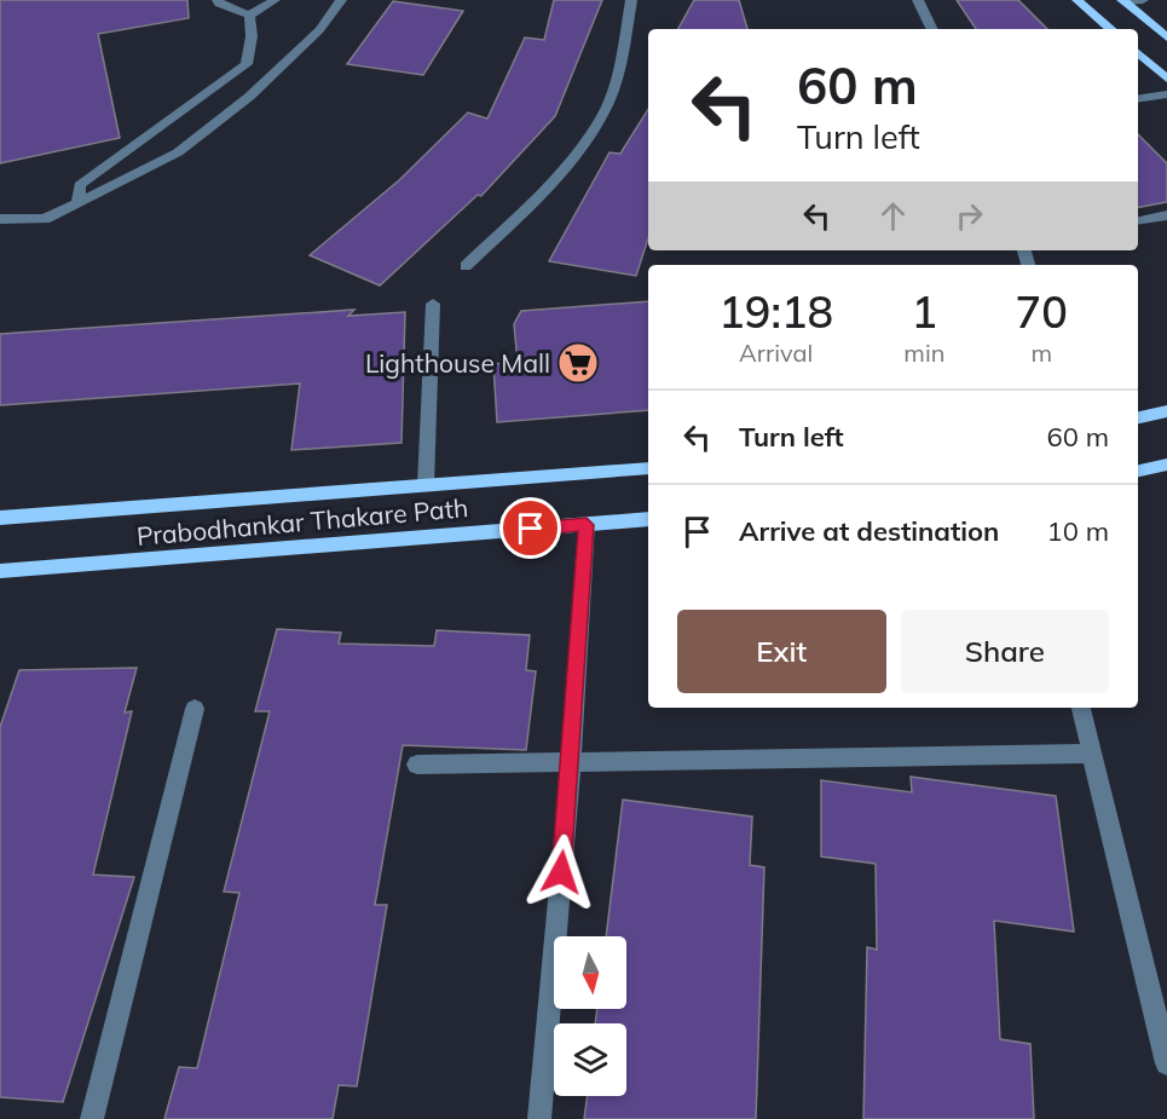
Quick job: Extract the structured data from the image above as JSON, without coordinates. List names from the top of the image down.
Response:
{
  "streets": {
    "main road": ["Prabodhankar Thakare Path"]
  },
  "places": {
    "supermarket": ["Lighthouse Mall"]
  },
  "north": "bottom",
  "page": {
    "turn": ["60 m", "Turn left"],
    "eta": [
      "19:18",
      "Arrival",
      "1",
      "min",
      "70",
      "m"
    ],
    "list": [
      {
        "name": "Turn left",
        "value": "60 m"
      },
      {
        "name": "Arrive at destination",
        "value": "10 m"
      }
    ],
    "buttons": ["Exit", "Share"]
  }
}
